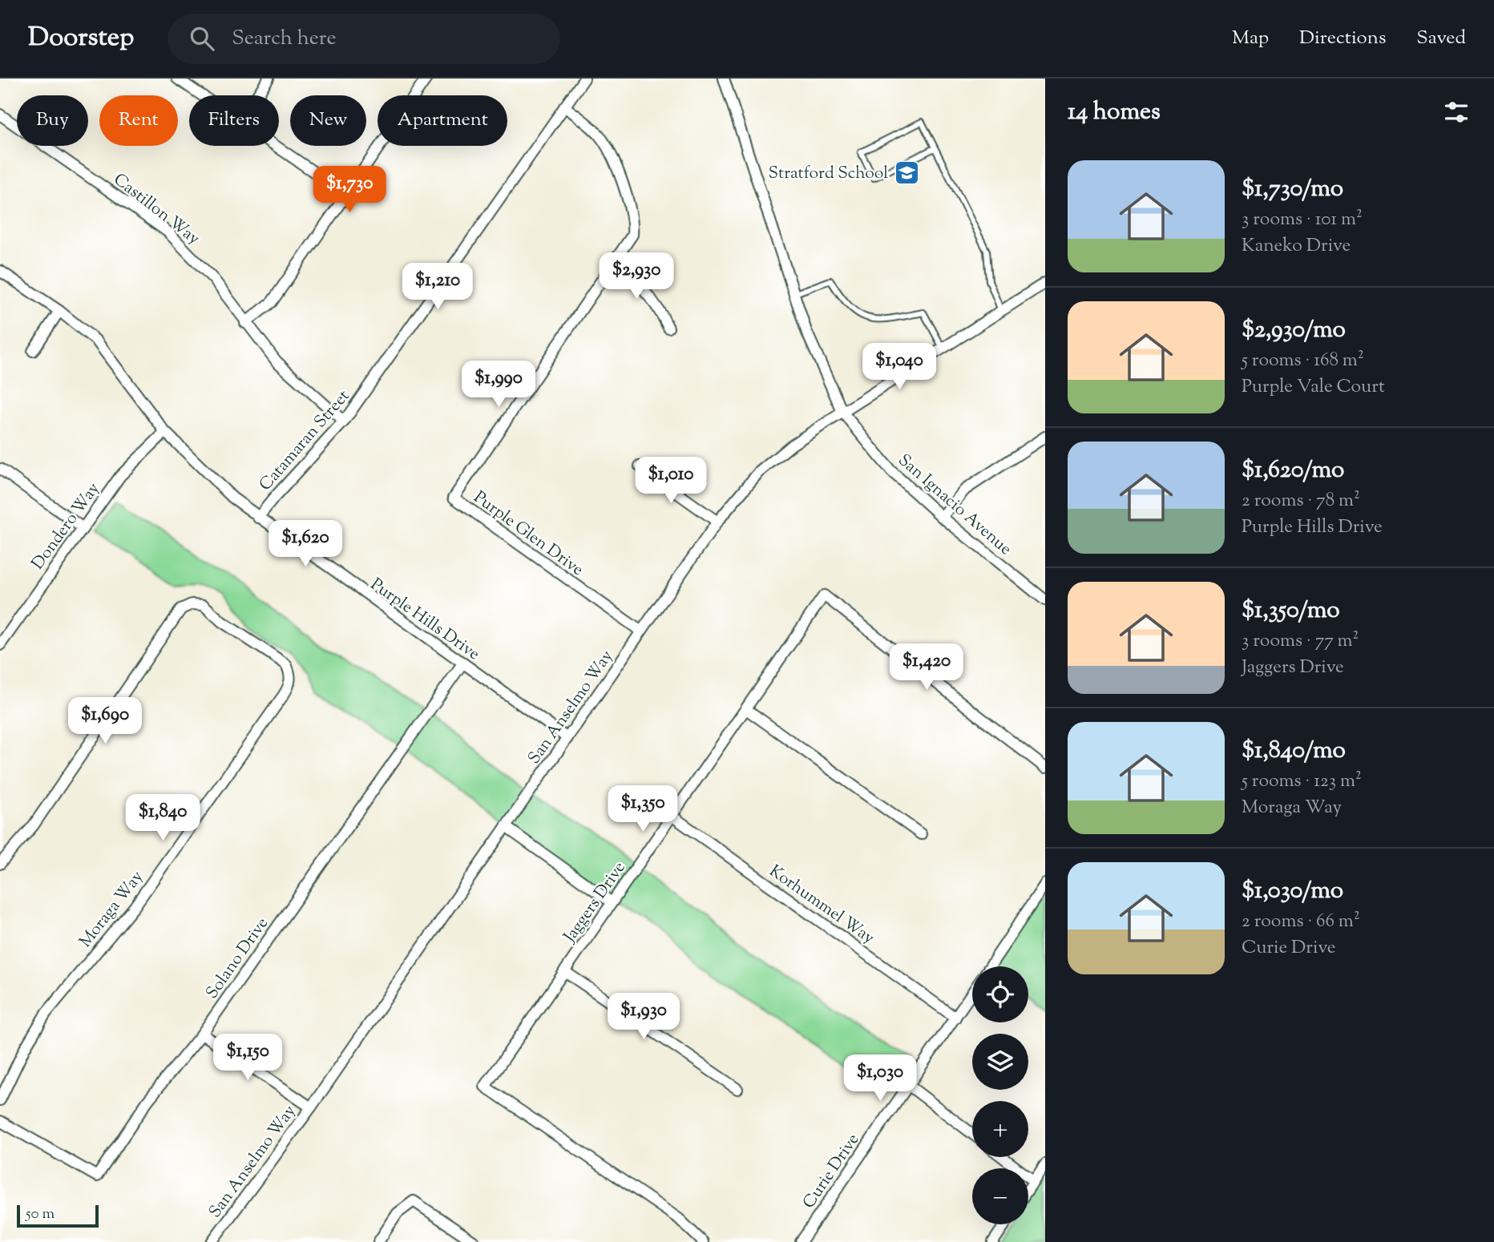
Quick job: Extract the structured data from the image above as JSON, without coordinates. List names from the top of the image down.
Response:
{
  "streets": {
    "street": [
      "Castillon Way",
      "Catamaran Street",
      "San Ignacio Avenue",
      "Dondero Way",
      "Purple Glen Drive",
      "Purple Hills Drive",
      "San Anselmo Way",
      "Jaggers Drive",
      "Korhummel Way",
      "Moraga Way",
      "Solano Drive",
      "Curie Drive"
    ]
  },
  "crossings": [
    ["Castillon Way", "Catamaran Street"],
    ["Catamaran Street", "Purple Glen Drive"],
    ["Catamaran Street", "Purple Hills Drive"],
    ["San Ignacio Avenue", "San Anselmo Way"],
    ["Dondero Way", "Purple Hills Drive"],
    ["Purple Glen Drive", "San Anselmo Way"],
    ["Purple Hills Drive", "San Anselmo Way"],
    ["Purple Hills Drive", "Solano Drive"],
    ["Jaggers Drive", "Korhummel Way"],
    ["Korhummel Way", "Curie Drive"]
  ],
  "places": {
    "school or university": ["Stratford School"]
  },
  "scale_bar": "50 m",
  "page": {
    "header": "Doorstep",
    "search": "Search here",
    "nav": ["Map", "Directions", "Saved"],
    "heading": "14 homes",
    "chip": [
      "Buy",
      "Rent",
      "Filters",
      "New",
      "Apartment"
    ],
    "list": [
      {
        "name": "$1,730/mo",
        "note": "3 rooms · 101 m² · Kaneko Drive"
      },
      {
        "name": "$2,930/mo",
        "note": "5 rooms · 168 m² · Purple Vale Court"
      },
      {
        "name": "$1,620/mo",
        "note": "2 rooms · 78 m² · Purple Hills Drive"
      },
      {
        "name": "$1,350/mo",
        "note": "3 rooms · 77 m² · Jaggers Drive"
      },
      {
        "name": "$1,840/mo",
        "note": "5 rooms · 123 m² · Moraga Way"
      },
      {
        "name": "$1,030/mo",
        "note": "2 rooms · 66 m² · Curie Drive"
      }
    ],
    "price": [
      "$1,730",
      "$2,930",
      "$1,210",
      "$1,040",
      "$1,990",
      "$1,010",
      "$1,620",
      "$1,420",
      "$1,690",
      "$1,350",
      "$1,840",
      "$1,930",
      "$1,150",
      "$1,030"
    ],
    "map_buttons": ["+", "−"],
    "scale": "50 m"
  }
}
